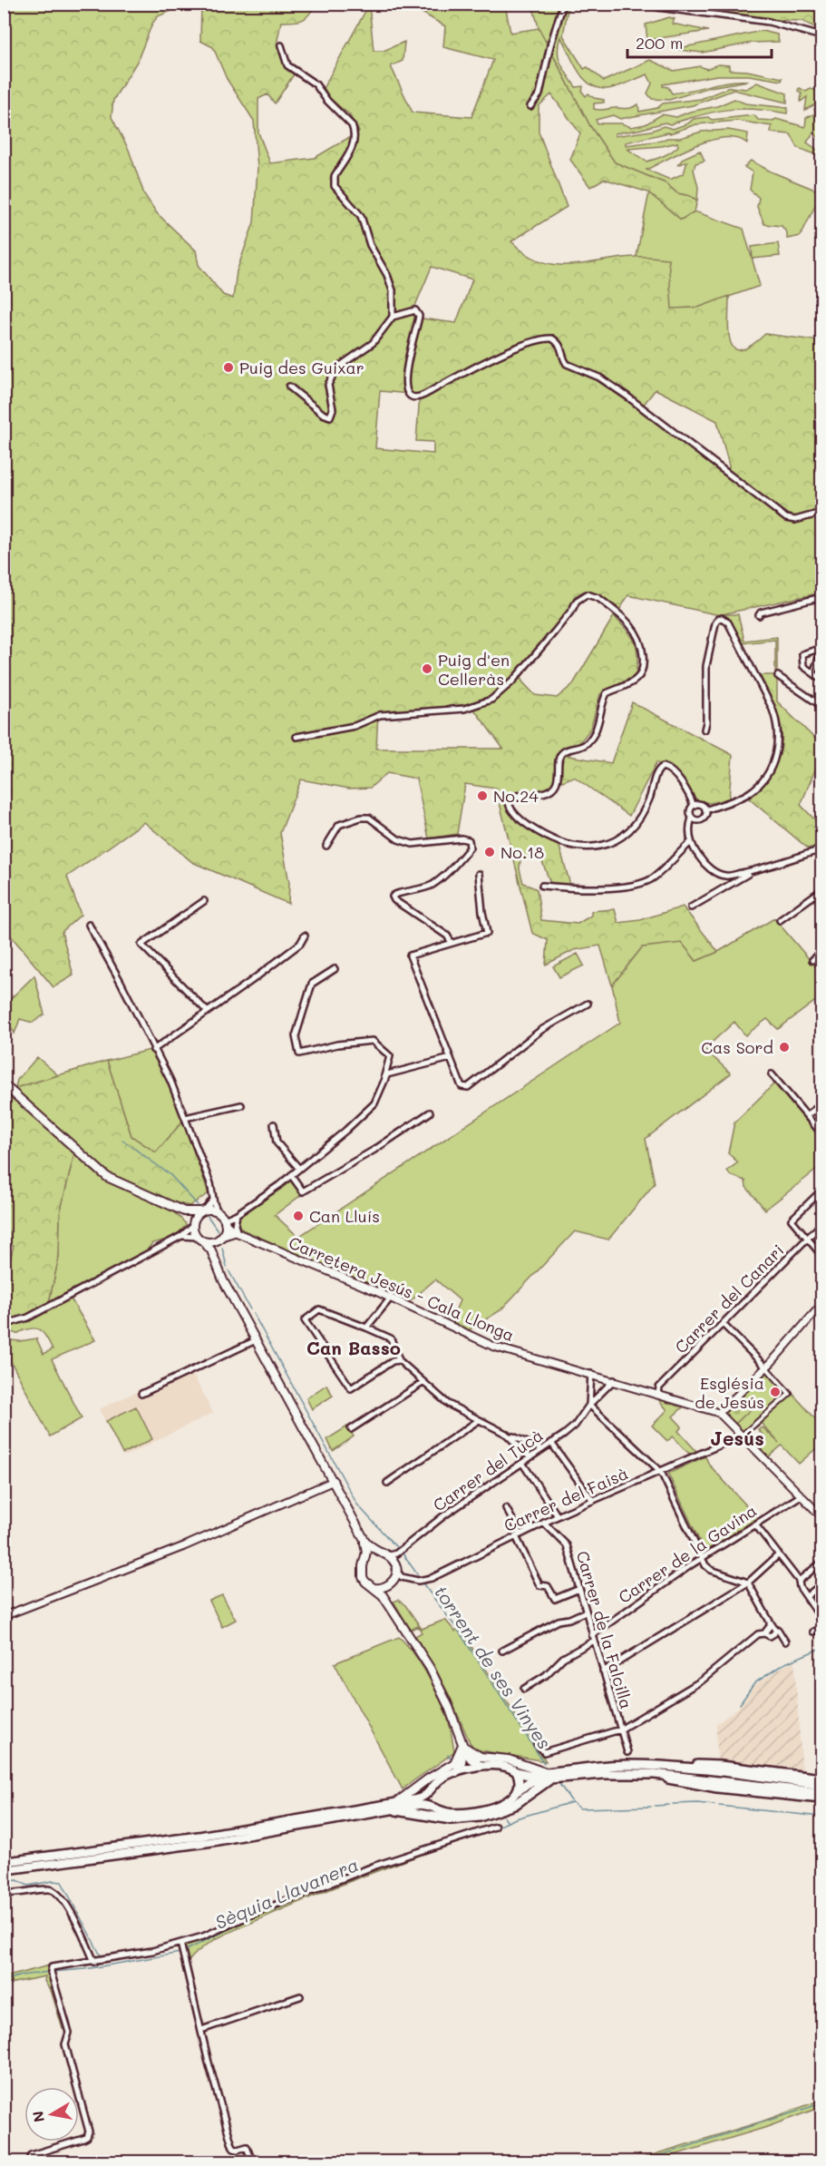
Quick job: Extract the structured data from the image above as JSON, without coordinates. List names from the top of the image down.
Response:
{
  "streets": {
    "street": [
      "Carretera Jesús - Cala Llonga",
      "Carrer del Canari",
      "Carrer del Tucà",
      "Carrer del Faisà",
      "Carrer de la Gavina",
      "Carrer de la Falcilla"
    ]
  },
  "crossings": [
    ["Carretera Jesús - Cala Llonga", "Carrer del Canari"],
    ["Carretera Jesús - Cala Llonga", "Carrer del Tucà"],
    ["Carrer del Tucà", "Carrer del Faisà"],
    ["Carrer del Faisà", "Carrer de la Falcilla"],
    ["Carrer de la Gavina", "Carrer de la Falcilla"]
  ],
  "districts": ["Can Basso", "Jesús"],
  "water": ["torrent de ses Vinyes", "Sèquia Llavanera"],
  "places": [
    "Puig des Guixar",
    "Puig d'en Celleràs",
    "No.24",
    "No.18",
    "Cas Sord",
    "Can Lluís",
    "Església de Jesús"
  ],
  "scale_bar": "200 m",
  "north": "left"
}
